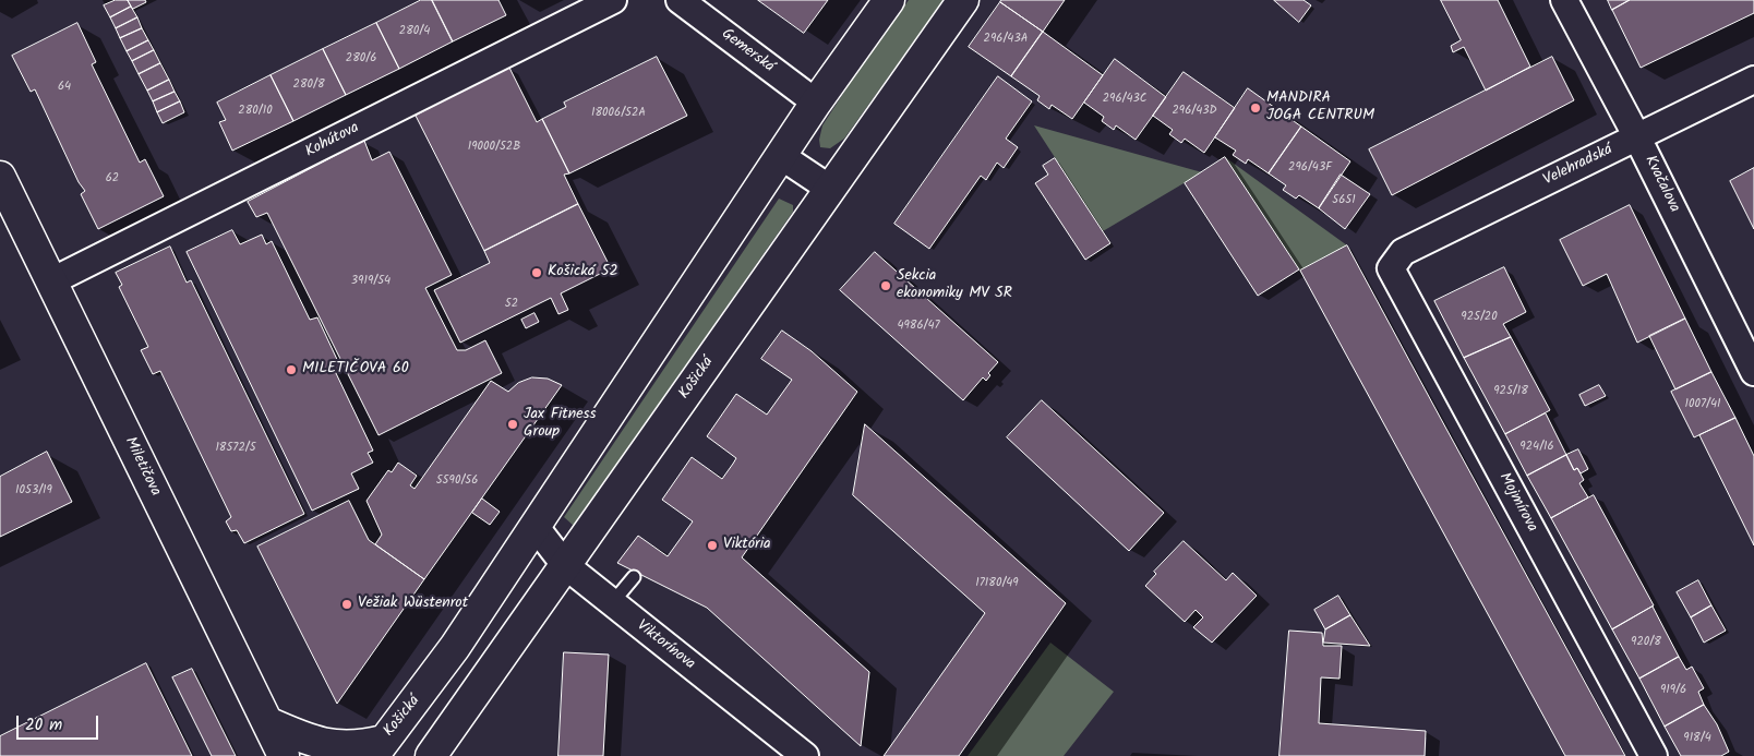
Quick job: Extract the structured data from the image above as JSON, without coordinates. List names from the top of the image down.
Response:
{
  "streets": {
    "street": [
      "Gemerská",
      "Kohútova",
      "Velehradská",
      "Kvačalova",
      "Košická",
      "Miletičova",
      "Mojmírova",
      "Viktorínova"
    ]
  },
  "crossings": [
    ["Gemerská", "Košická"],
    ["Kohútova", "Miletičova"],
    ["Velehradská", "Kvačalova"],
    ["Velehradská", "Mojmírova"],
    ["Košická", "Viktorínova"]
  ],
  "places": [
    "MANDIRA JOGA CENTRUM",
    "Košická 52",
    "Sekcia ekonomiky MV SR",
    "MILETIČOVA 60",
    "Jax Fitness Group",
    "Viktória",
    "Vežiak Wüstenrot"
  ],
  "house_numbers": [
    "280/4",
    "296/43A",
    "280/6",
    "280/8",
    "64",
    "296/43C",
    "280/10",
    "296/43D",
    "18006/52A",
    "19000/52B",
    "296/43F",
    "62",
    "5651",
    "3919/54",
    "52",
    "925/20",
    "4986/47",
    "925/18",
    "1007/41",
    "924/16",
    "18572/5",
    "5590/56",
    "1053/19",
    "17180/49",
    "920/8",
    "919/6",
    "918/4"
  ],
  "scale_bar": "20 m"
}
